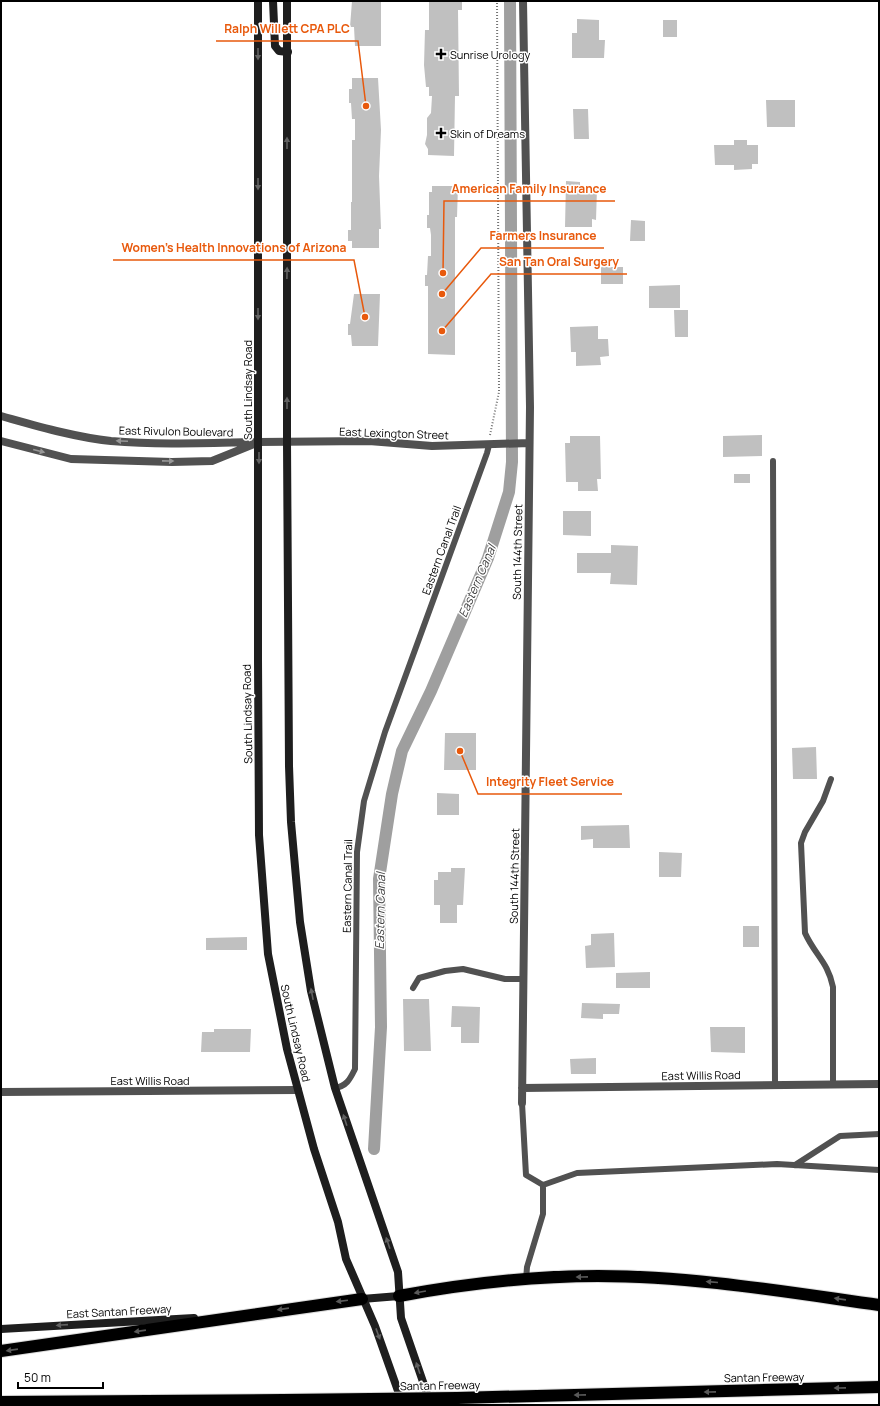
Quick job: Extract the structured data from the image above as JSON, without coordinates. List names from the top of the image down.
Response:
{
  "streets": {
    "highway": ["Santan Freeway"],
    "main road": ["South Lindsay Road", "East Santan Freeway"],
    "street": [
      "East Rivulon Boulevard",
      "East Lexington Street",
      "South 144th Street",
      "East Willis Road"
    ],
    "lane": ["Eastern Canal Trail"]
  },
  "crossings": [
    ["South Lindsay Road", "East Rivulon Boulevard"],
    ["South Lindsay Road", "East Lexington Street"],
    ["South Lindsay Road", "East Willis Road"],
    ["East Rivulon Boulevard", "East Lexington Street"],
    ["East Lexington Street", "Eastern Canal Trail"],
    ["East Lexington Street", "South 144th Street"],
    ["South 144th Street", "East Willis Road"]
  ],
  "one_way": ["East Santan Freeway"],
  "water": ["Eastern Canal"],
  "places": {
    "health": ["Sunrise Urology", "Skin of Dreams"],
    "other": [
      "Ralph Willett CPA PLC",
      "American Family Insurance",
      "Farmers Insurance",
      "Women's Health Innovations of Arizona",
      "San Tan Oral Surgery",
      "Integrity Fleet Service"
    ]
  },
  "scale_bar": "50 m"
}
